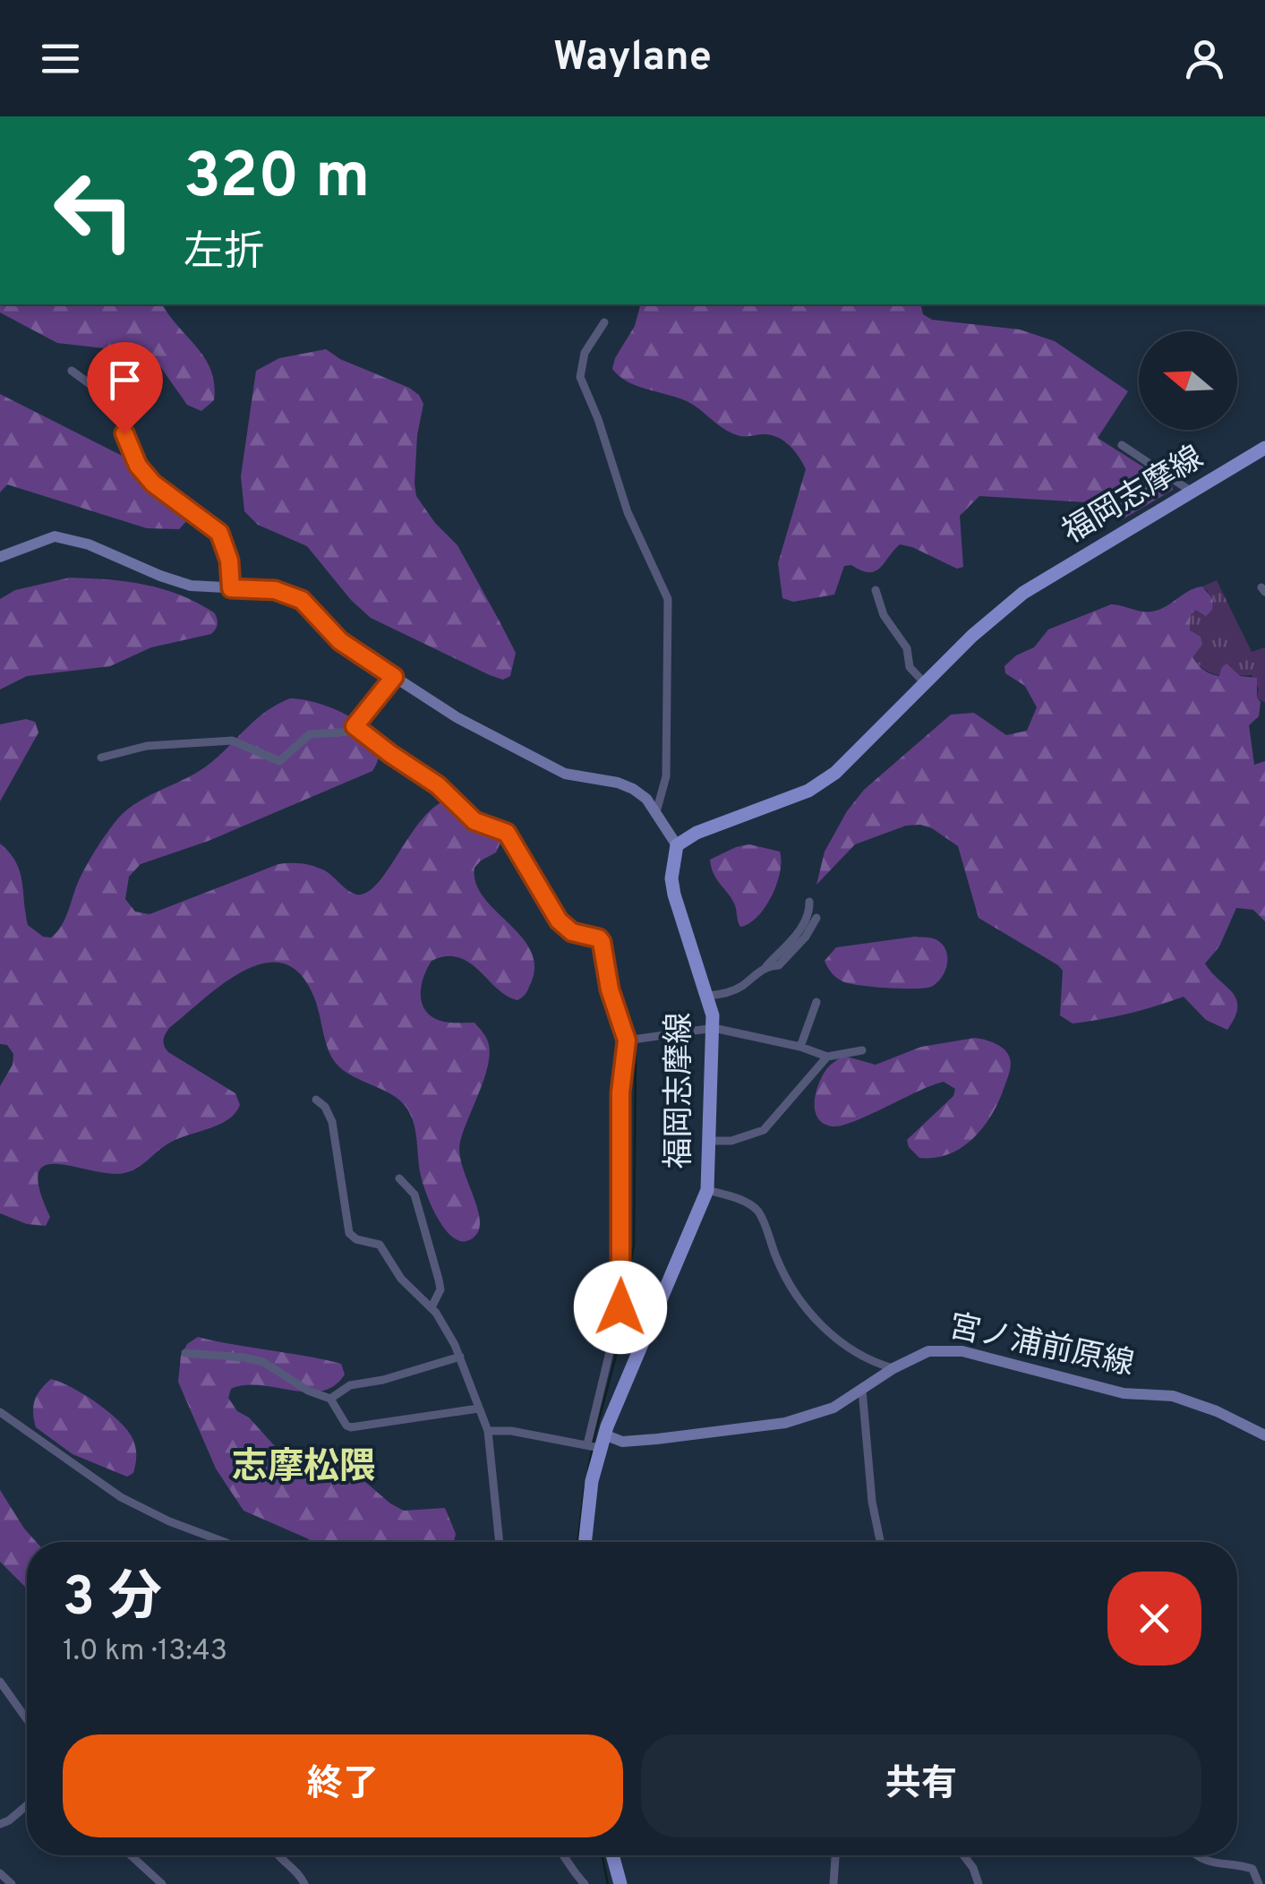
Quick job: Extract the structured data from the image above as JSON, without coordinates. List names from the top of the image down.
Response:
{
  "streets": {
    "main road": ["福岡志摩線", "宮ノ浦前原線"]
  },
  "crossings": [
    ["福岡志摩線", "宮ノ浦前原線"]
  ],
  "districts": ["志摩松隈"],
  "north": "left",
  "page": {
    "header": "Waylane",
    "turn": ["320 m", "左折"],
    "heading": ["3 分", "1.0 km · 13:43"],
    "buttons": ["終了", "共有"]
  }
}
